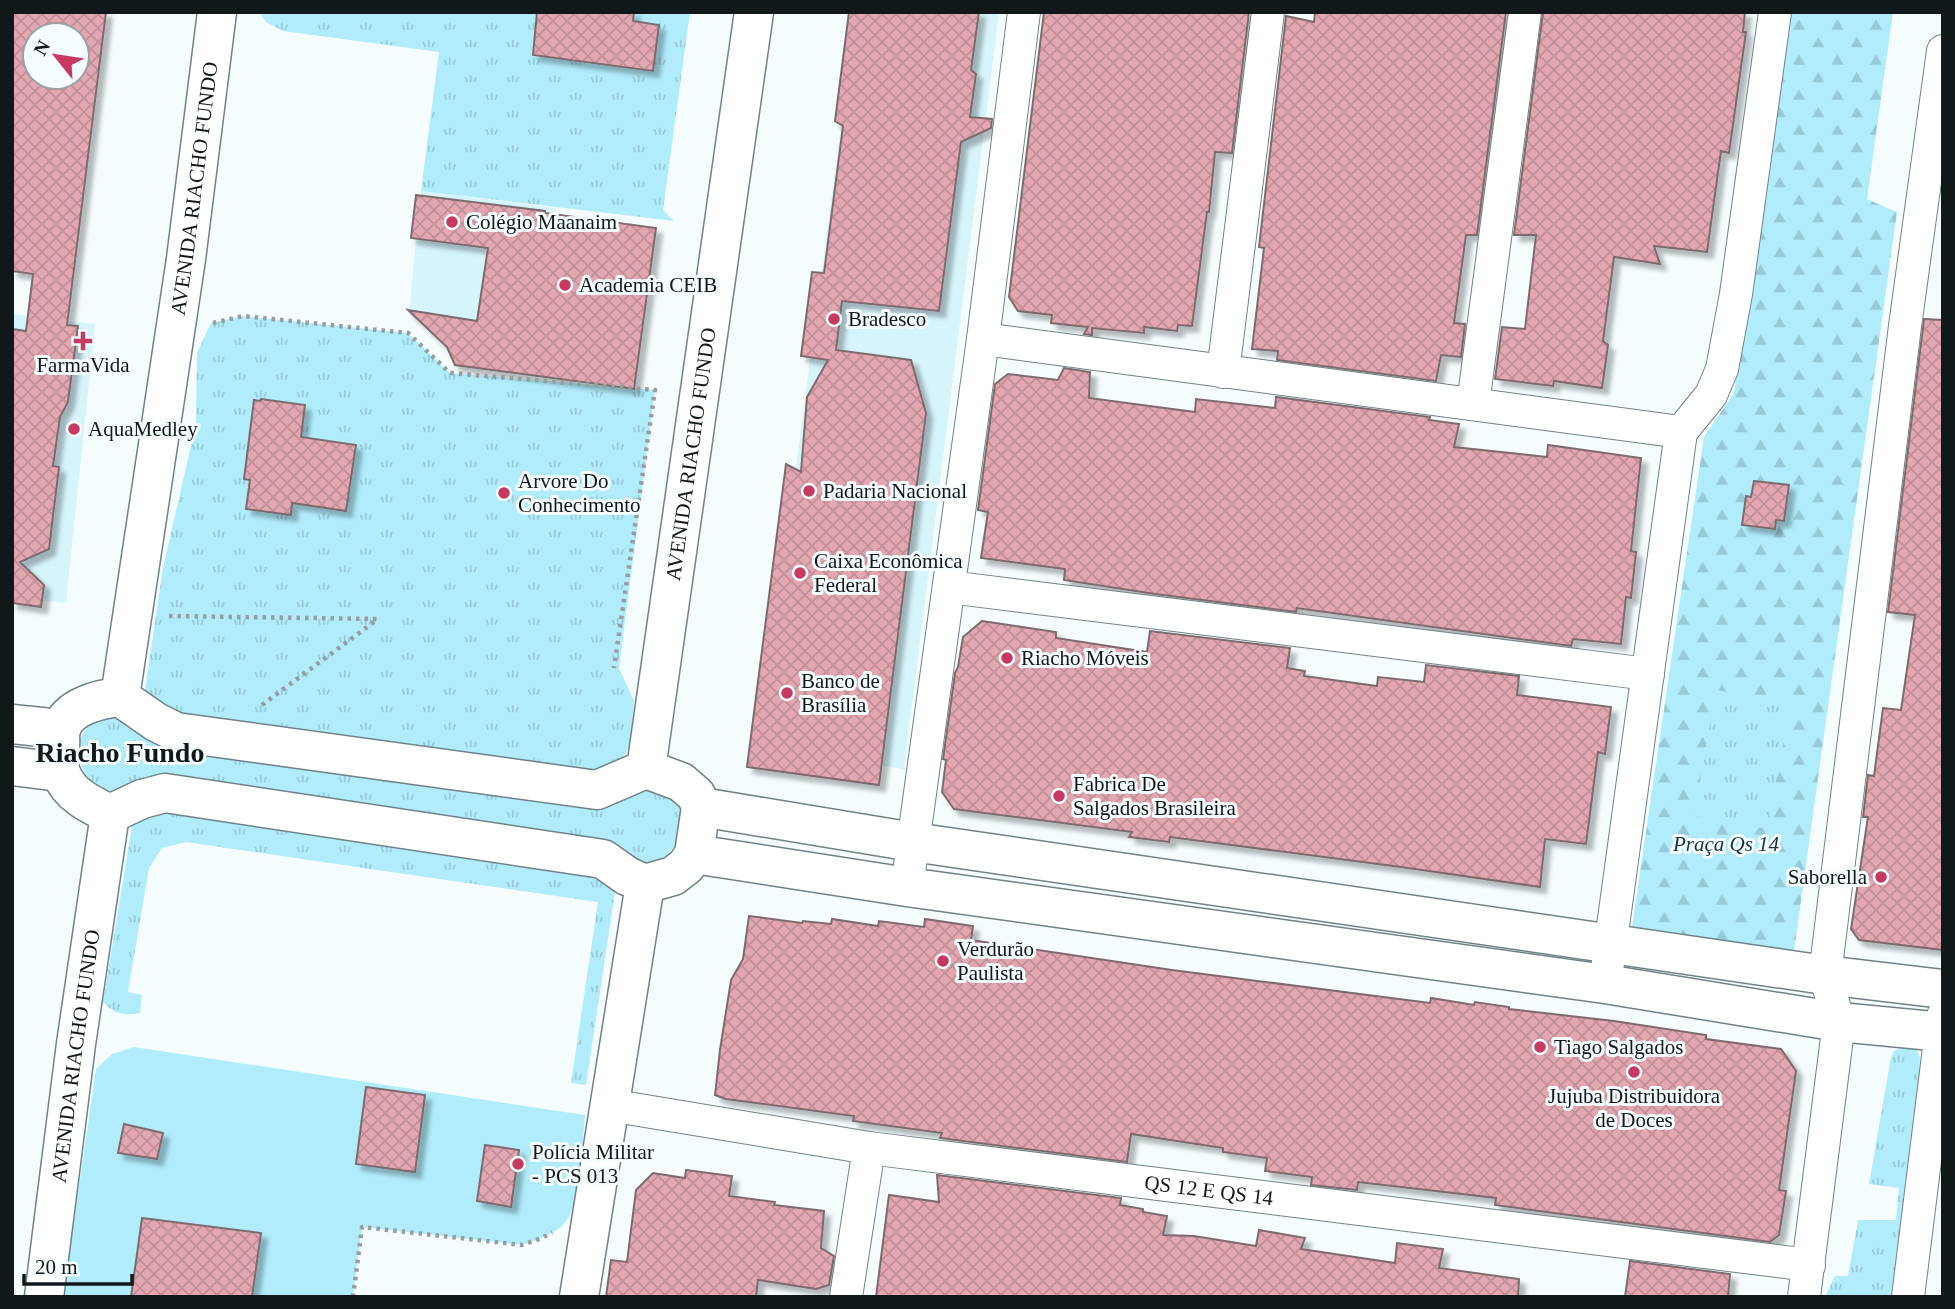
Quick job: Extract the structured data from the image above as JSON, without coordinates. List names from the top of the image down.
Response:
{
  "streets": {
    "street": ["AVENIDA RIACHO FUNDO", "QS 12 E QS 14"]
  },
  "districts": ["Riacho Fundo"],
  "parks": ["Praça Qs 14"],
  "places": {
    "other": [
      "Colégio Maanaim",
      "Academia CEIB",
      "Bradesco",
      "AquaMedley",
      "Padaria Nacional",
      "Arvore Do Conhecimento",
      "Caixa Econômica Federal",
      "Riacho Móveis",
      "Banco de Brasília",
      "Fabrica De Salgados Brasileira",
      "Saborella",
      "Verdurão Paulista",
      "Tiago Salgados",
      "Jujuba Distribuidora de Doces",
      "Polícia Militar - PCS 013"
    ],
    "health": ["FarmaVida"]
  },
  "scale_bar": "20 m",
  "north": "top left"
}
